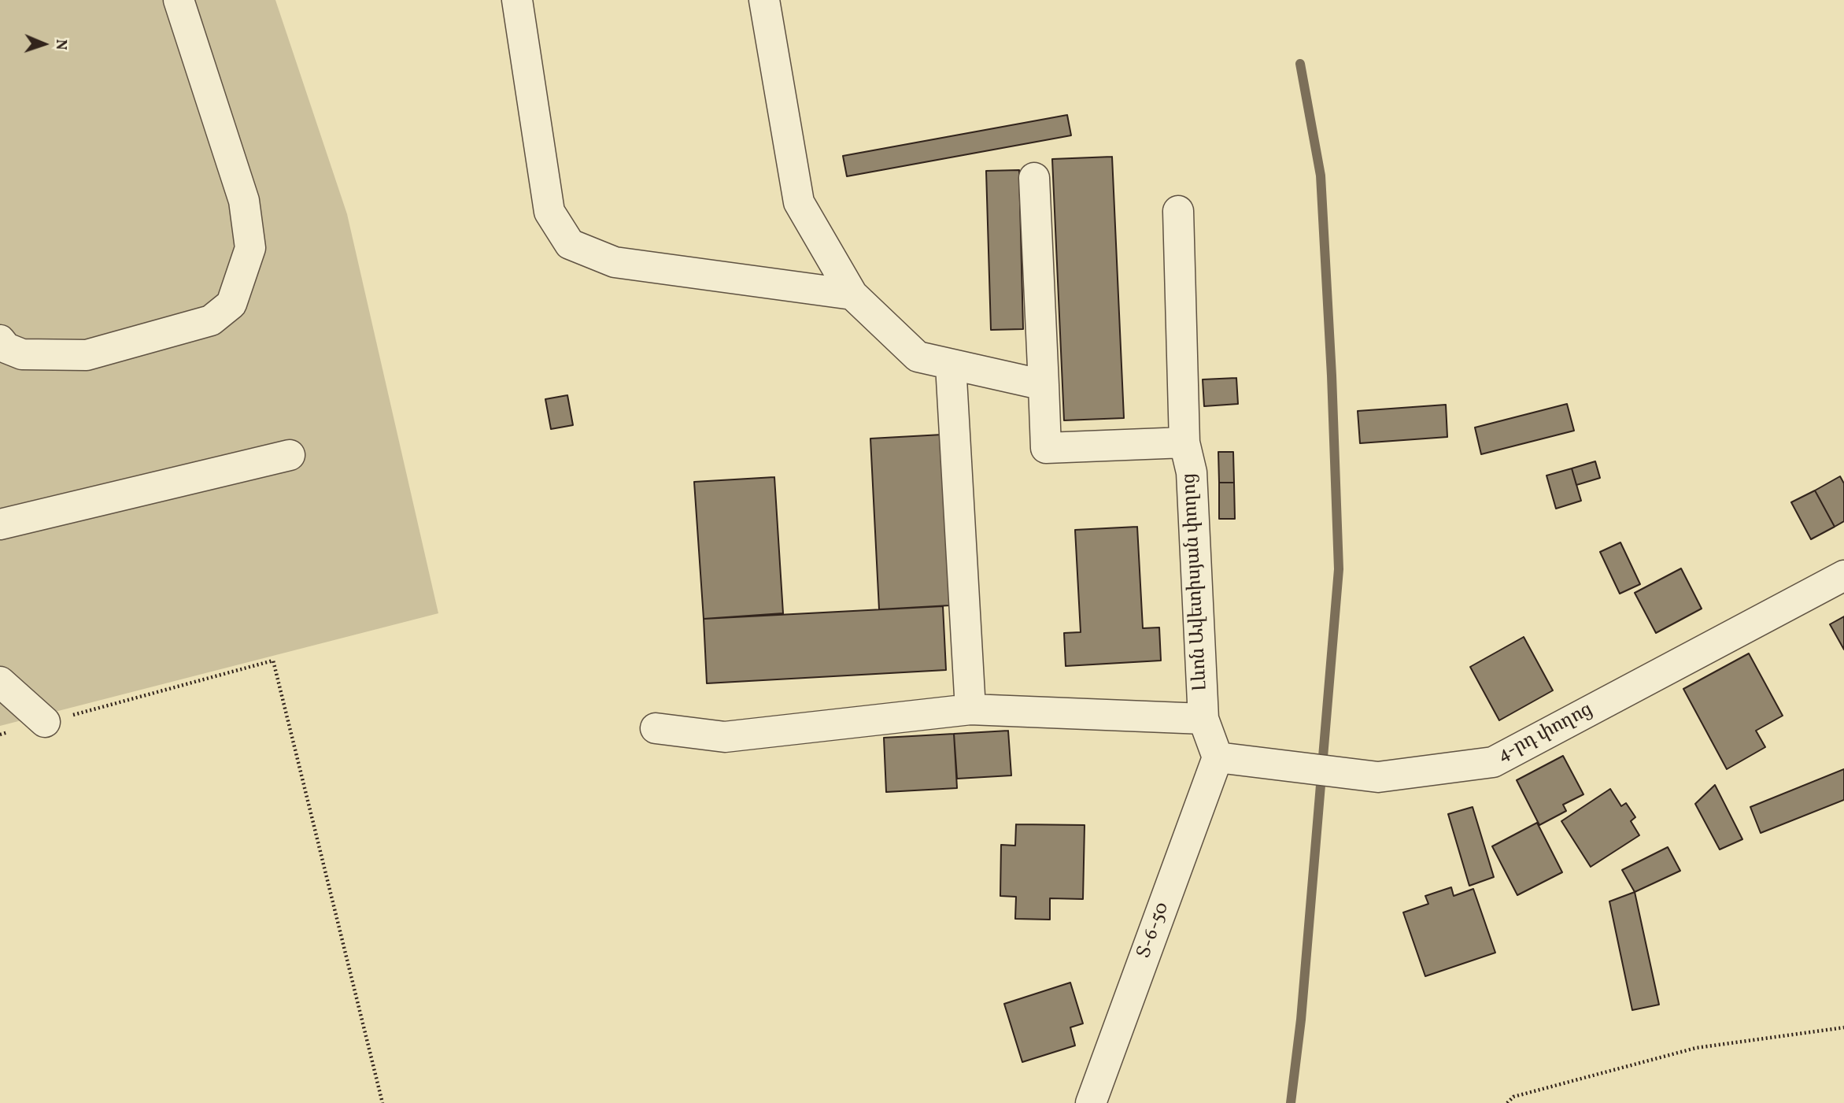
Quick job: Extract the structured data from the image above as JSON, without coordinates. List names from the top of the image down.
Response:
{
  "streets": {
    "street": ["Լևոն Ավետիսյան փողոց", "4-րդ փողոց", "Տ-6-50"]
  },
  "crossings": [
    ["Լևոն Ավետիսյան փողոց", "4-րդ փողոց"],
    ["Լևոն Ավետիսյան փողոց", "Տ-6-50"],
    ["4-րդ փողոց", "Տ-6-50"]
  ],
  "north": "right"
}
